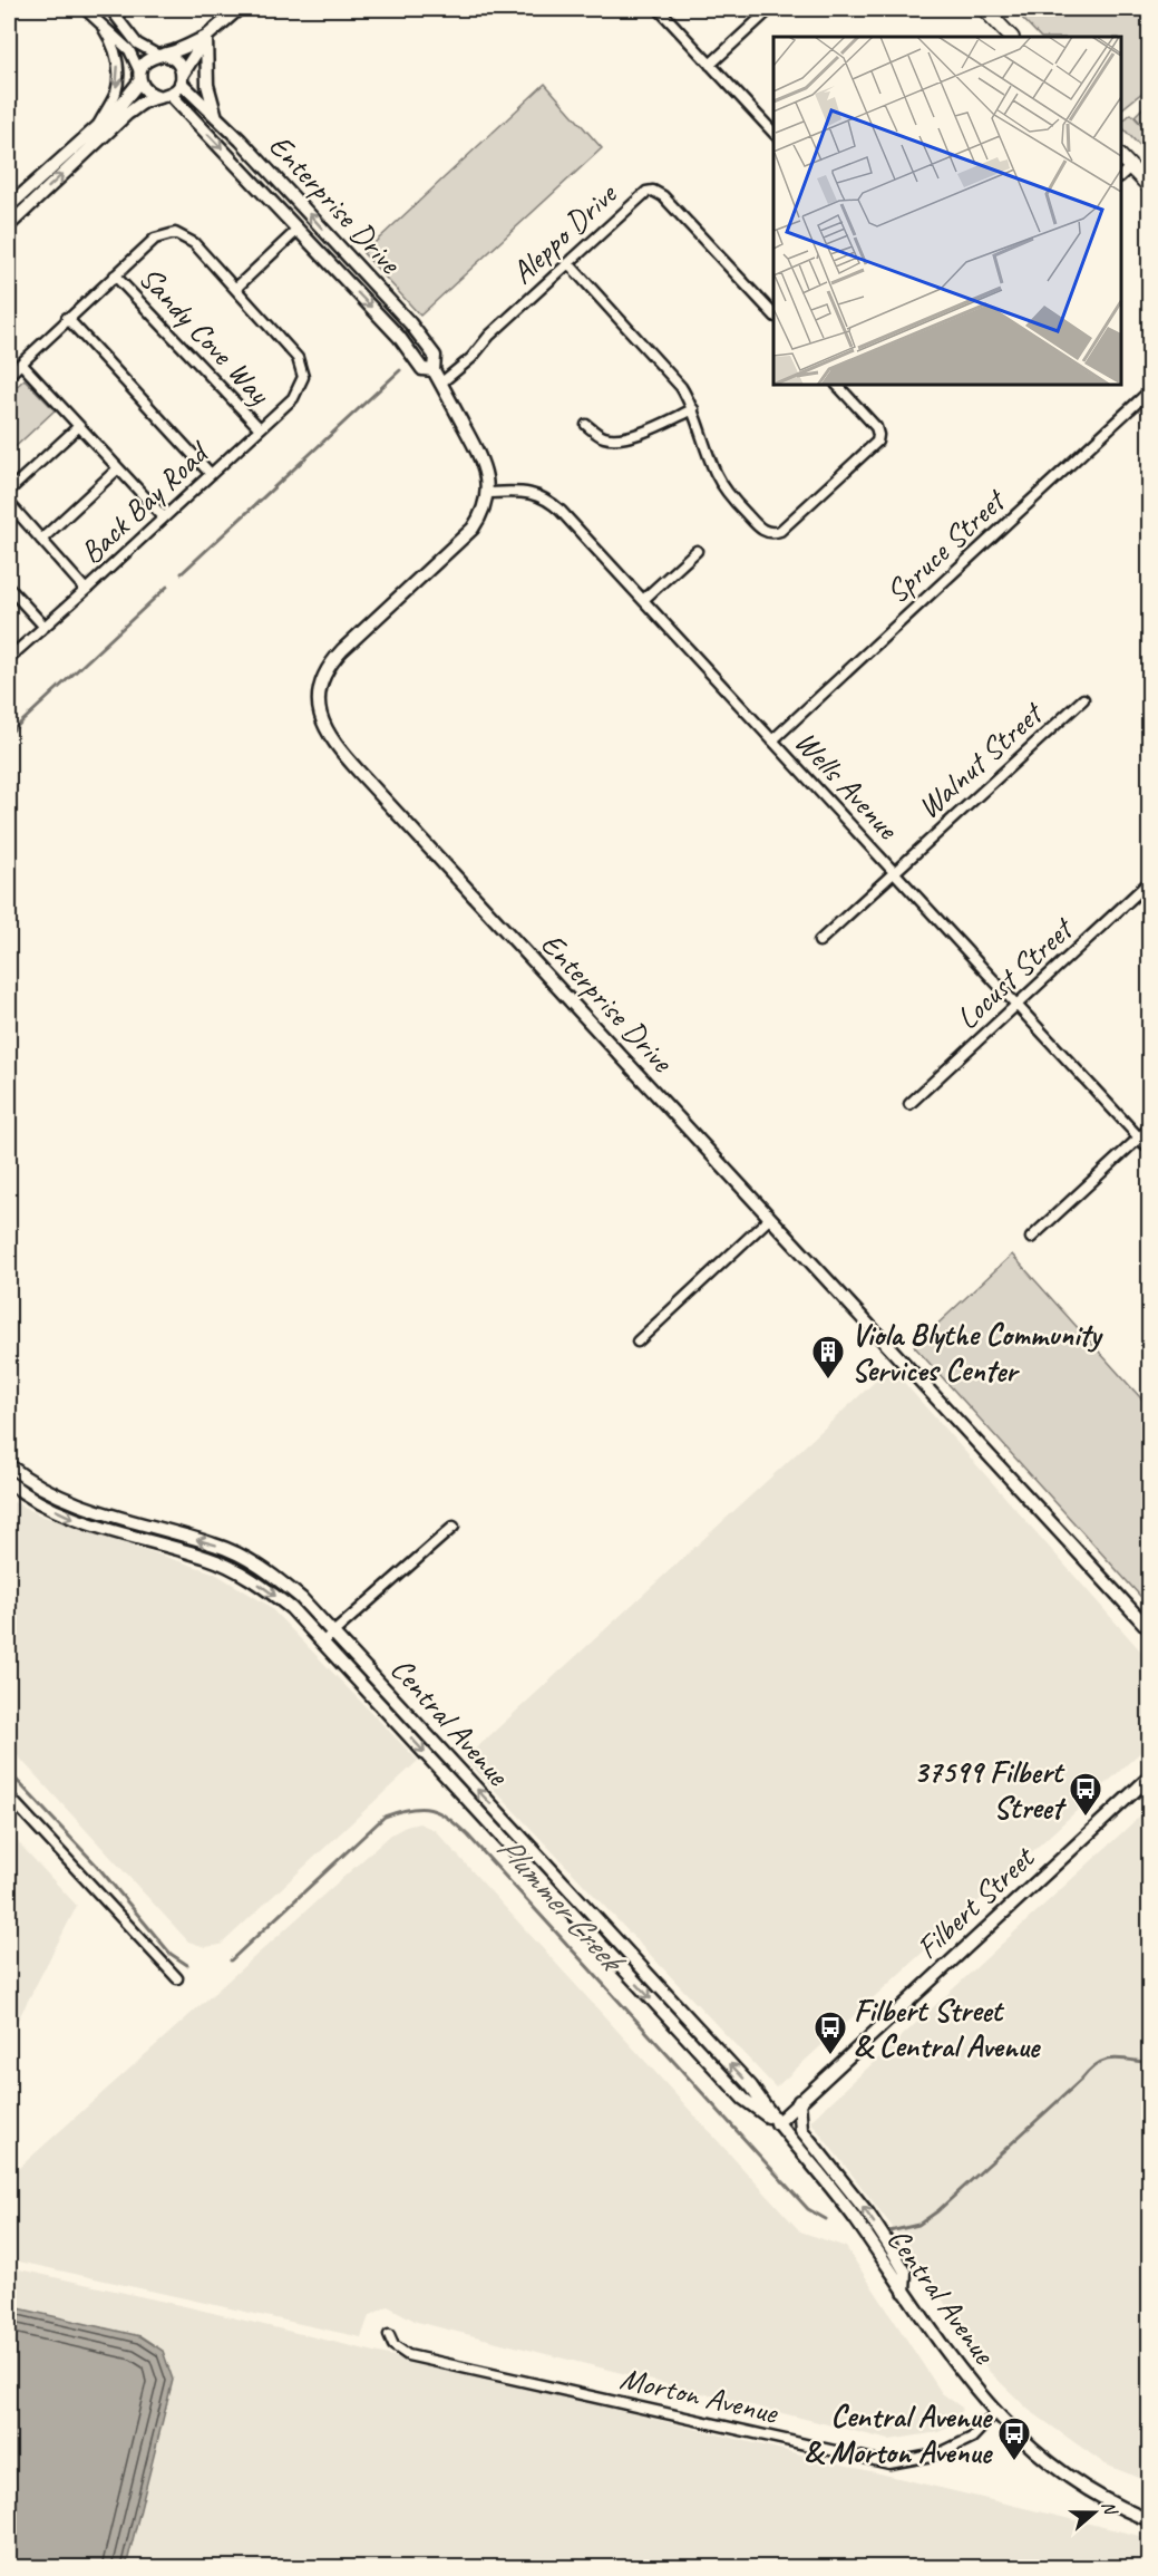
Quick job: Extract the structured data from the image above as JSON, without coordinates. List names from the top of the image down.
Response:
{
  "streets": {
    "street": [
      "Enterprise Drive",
      "Aleppo Drive",
      "Sandy Cove Way",
      "Back Bay Road",
      "Spruce Street",
      "Walnut Street",
      "Wells Avenue",
      "Locust Street",
      "Central Avenue",
      "Filbert Street",
      "Morton Avenue"
    ]
  },
  "crossings": [
    ["Enterprise Drive", "Aleppo Drive"],
    ["Enterprise Drive", "Wells Avenue"],
    ["Sandy Cove Way", "Back Bay Road"],
    ["Spruce Street", "Wells Avenue"],
    ["Walnut Street", "Wells Avenue"],
    ["Wells Avenue", "Locust Street"],
    ["Central Avenue", "Filbert Street"],
    ["Central Avenue", "Morton Avenue"]
  ],
  "water": ["Plummer Creek"],
  "places": {
    "building": ["Viola Blythe Community Services Center"],
    "bus stop": ["37599 Filbert Street", "Filbert Street & Central Avenue", "Central Avenue & Morton Avenue"]
  },
  "north": "right"
}
